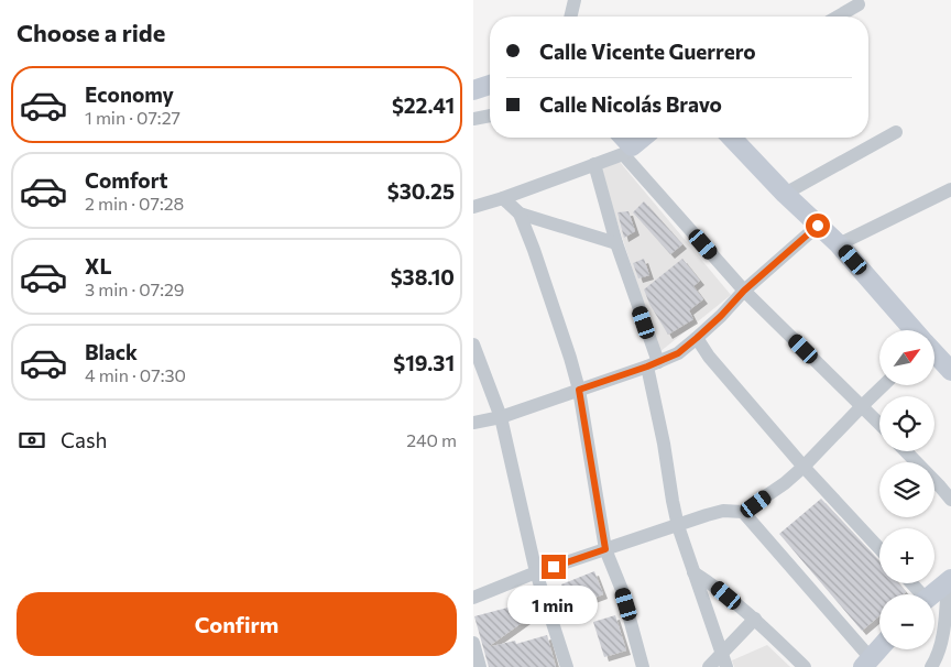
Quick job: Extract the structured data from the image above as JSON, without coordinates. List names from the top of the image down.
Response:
{
  "north": "top right",
  "page": {
    "heading": "Choose a ride",
    "banner": ["Calle Vicente Guerrero", "Calle Nicolás Bravo"],
    "list": [
      {
        "name": "Economy",
        "note": "1 min · 07:27",
        "value": "$22.41"
      },
      {
        "name": "Comfort",
        "note": "2 min · 07:28",
        "value": "$30.25"
      },
      {
        "name": "XL",
        "note": "3 min · 07:29",
        "value": "$38.10"
      },
      {
        "name": "Black",
        "note": "4 min · 07:30",
        "value": "$19.31"
      }
    ],
    "map_buttons": ["+", "−"],
    "pay": ["Cash", "240 m"],
    "buttons": "Confirm",
    "bubble": "1 min"
  }
}
